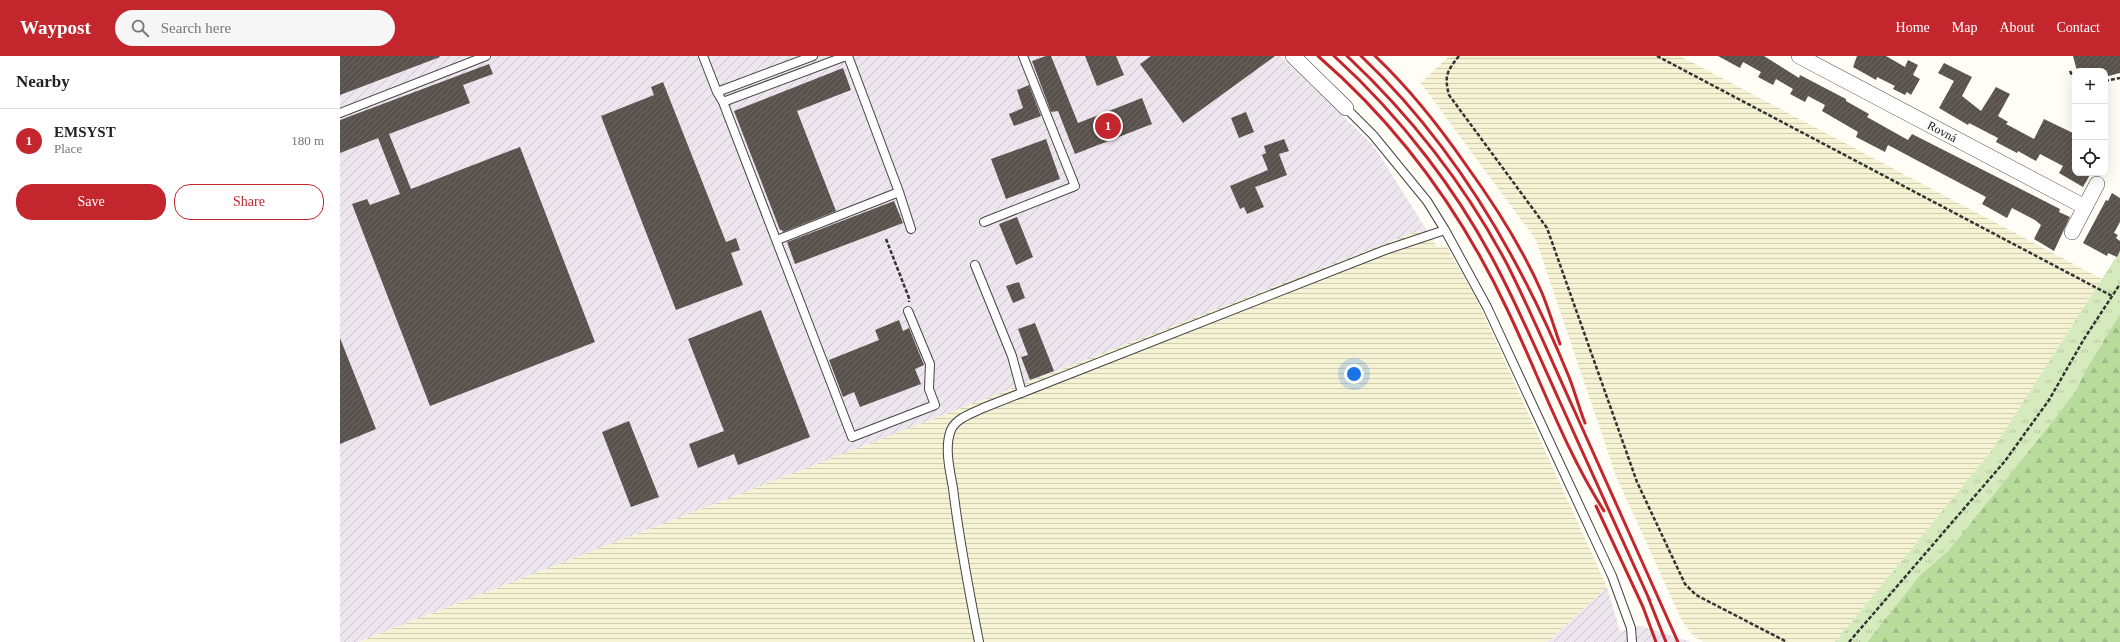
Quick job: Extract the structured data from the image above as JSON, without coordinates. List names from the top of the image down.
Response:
{
  "streets": {
    "street": ["Rovná"]
  },
  "page": {
    "header": "Waypost",
    "search": "Search here",
    "nav": [
      "Home",
      "Map",
      "About",
      "Contact"
    ],
    "heading": "Nearby",
    "map_buttons": ["+", "−"],
    "list": [
      {
        "mark": "1",
        "name": "EMSYST",
        "note": "Place",
        "value": "180 m"
      }
    ],
    "pins": "1",
    "buttons": ["Save", "Share"]
  }
}
